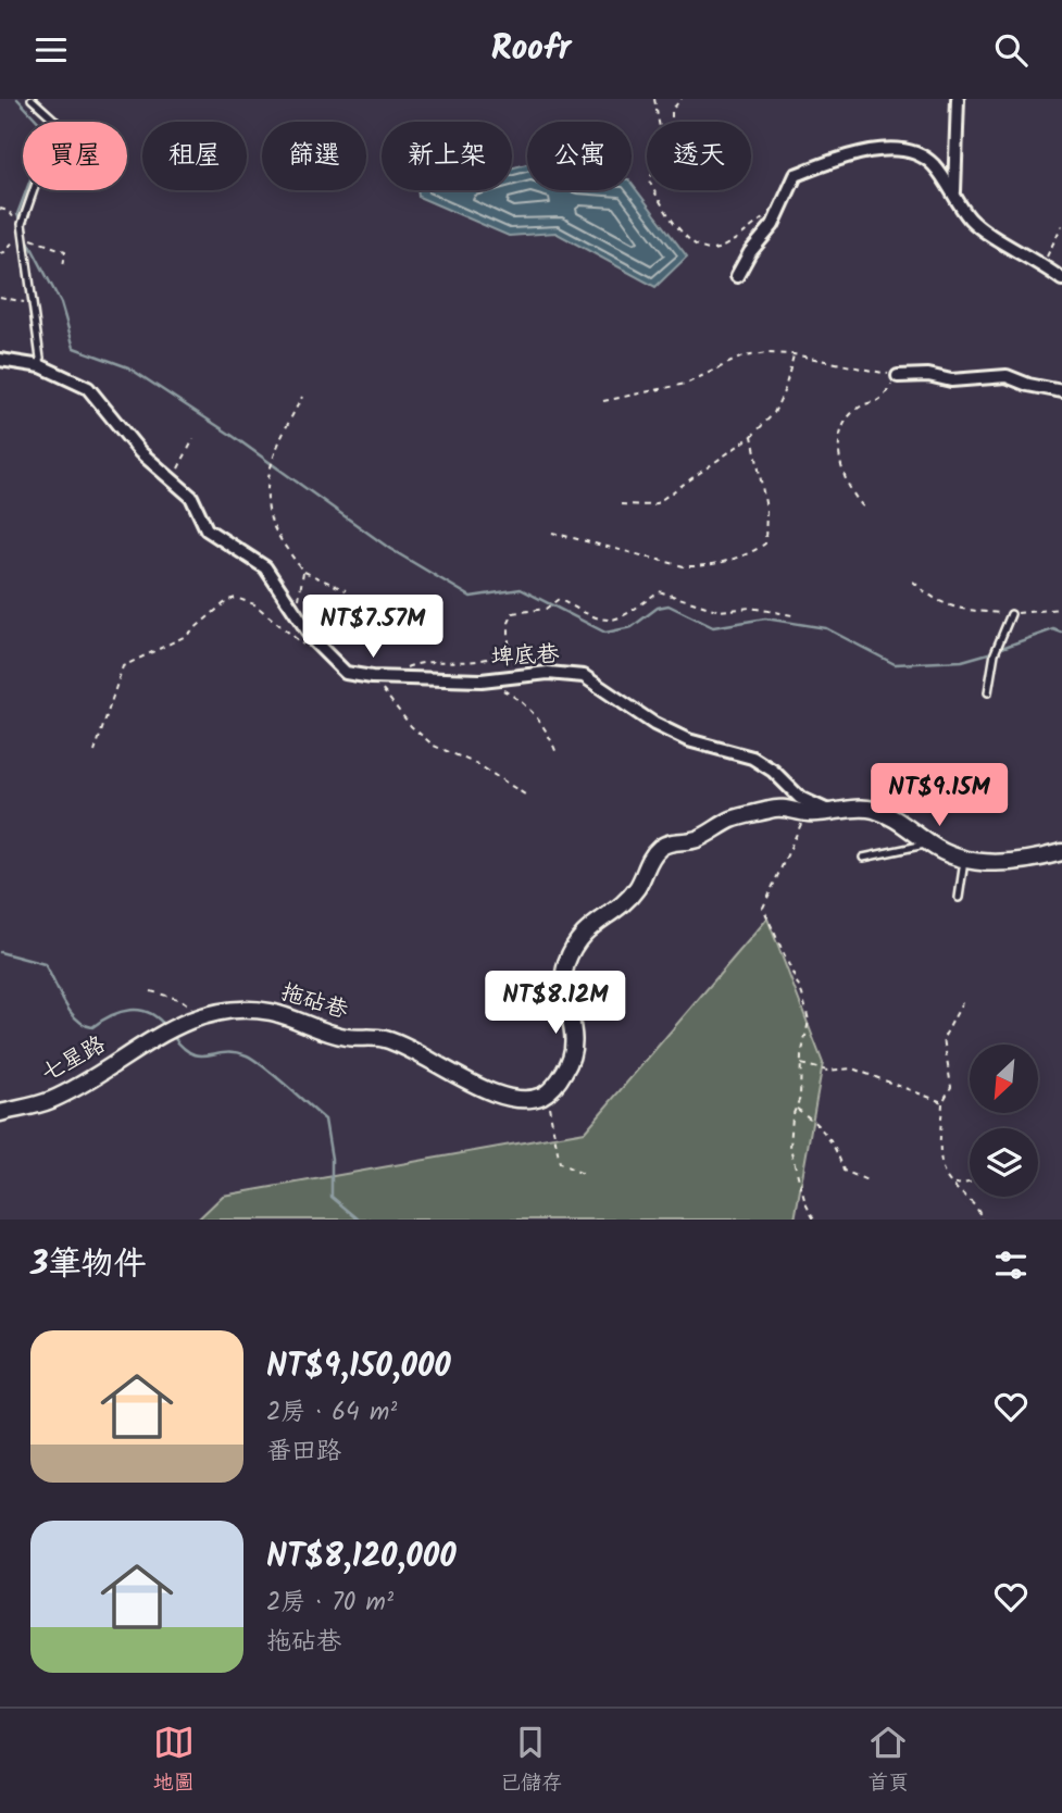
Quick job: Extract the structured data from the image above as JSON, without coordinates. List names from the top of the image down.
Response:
{
  "streets": {
    "street": ["埤底巷", "拖砧巷", "七星路"]
  },
  "crossings": [
    ["拖砧巷", "七星路"]
  ],
  "north": "bottom left",
  "page": {
    "header": "Roofr",
    "chip": [
      "買屋",
      "租屋",
      "篩選",
      "新上架",
      "公寓",
      "透天"
    ],
    "price": ["NT$7.57M", "NT$9.15M", "NT$8.12M"],
    "heading": "3筆物件",
    "list": [
      {
        "name": "NT$9,150,000",
        "note": "2房 · 64 m² · 番田路"
      },
      {
        "name": "NT$8,120,000",
        "note": "2房 · 70 m² · 拖砧巷"
      }
    ],
    "tabs": ["地圖", "已儲存", "首頁"]
  }
}
